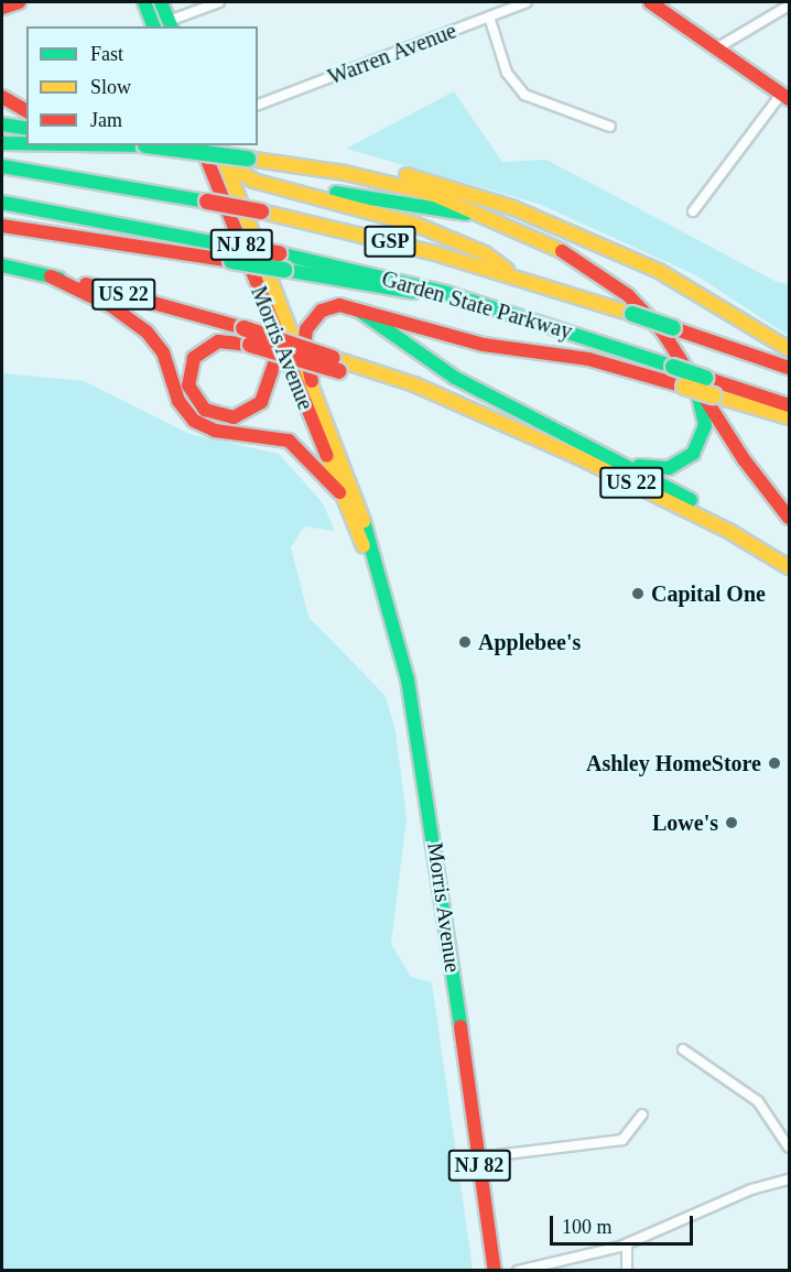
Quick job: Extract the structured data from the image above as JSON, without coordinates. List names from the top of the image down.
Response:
{
  "streets": {
    "main road": [
      "GSP",
      "NJ 82",
      "US 22",
      "Garden State Parkway",
      "Morris Avenue"
    ],
    "street": ["Warren Avenue"]
  },
  "places": [
    "Capital One",
    "Applebee's",
    "Ashley HomeStore",
    "Lowe's"
  ],
  "legend": ["Fast", "Slow", "Jam"],
  "scale_bar": "100 m"
}
